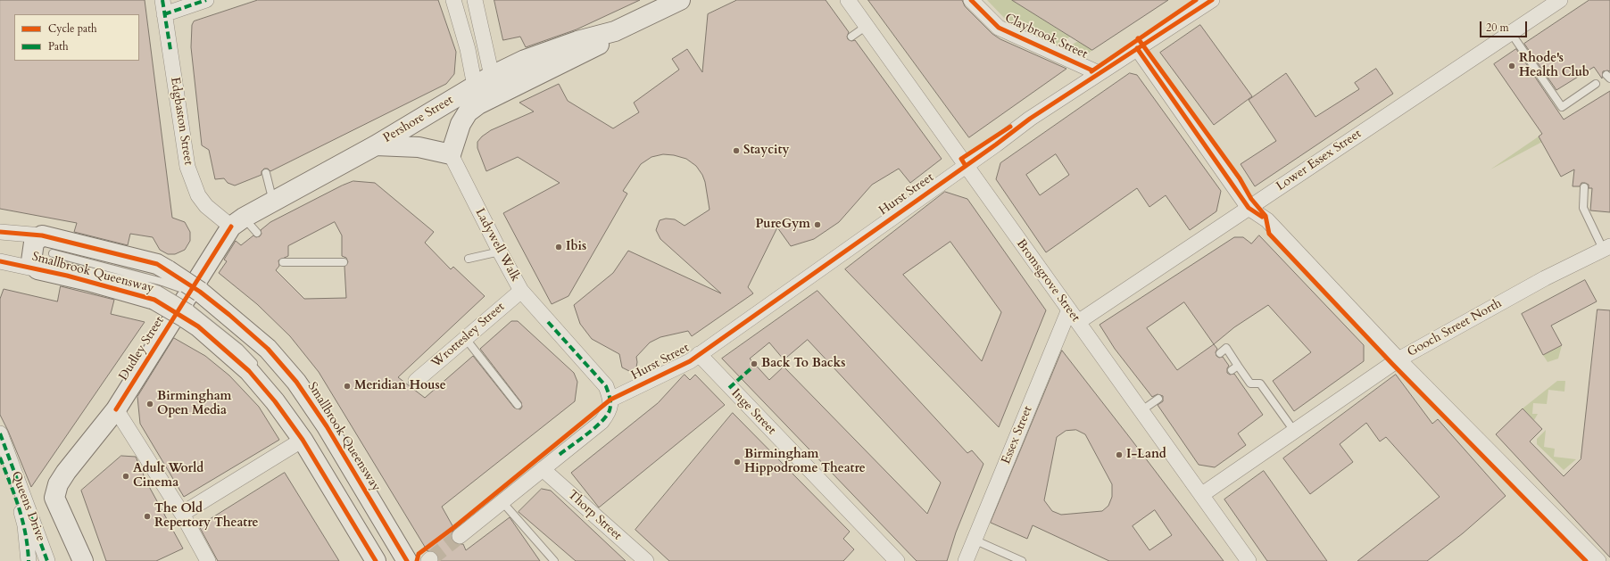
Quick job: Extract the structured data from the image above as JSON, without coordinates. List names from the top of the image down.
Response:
{
  "streets": {
    "street": [
      "Claybrook Street",
      "Pershore Street",
      "Edgbaston Street",
      "Lower Essex Street",
      "Hurst Street",
      "Ladywell Walk",
      "Smallbrook Queensway",
      "Bromsgrove Street",
      "Gooch Street North",
      "Wrottesley Street",
      "Dudley Street",
      "Inge Street",
      "Essex Street",
      "Queens Drive",
      "Thorp Street"
    ]
  },
  "crossings": [
    ["Claybrook Street", "Hurst Street"],
    ["Pershore Street", "Edgbaston Street"],
    ["Pershore Street", "Dudley Street"],
    ["Edgbaston Street", "Dudley Street"],
    ["Lower Essex Street", "Bromsgrove Street"],
    ["Hurst Street", "Ladywell Walk"],
    ["Hurst Street", "Bromsgrove Street"],
    ["Hurst Street", "Inge Street"],
    ["Ladywell Walk", "Wrottesley Street"],
    ["Bromsgrove Street", "Gooch Street North"],
    ["Bromsgrove Street", "Essex Street"]
  ],
  "places": [
    "Rhode's Health Club",
    "Staycity",
    "PureGym",
    "Ibis",
    "Back To Backs",
    "Meridian House",
    "Birmingham Open Media",
    "I-Land",
    "Birmingham Hippodrome Theatre",
    "Adult World Cinema",
    "The Old Repertory Theatre"
  ],
  "legend": ["Cycle path", "Path"],
  "scale_bar": "20 m"
}
